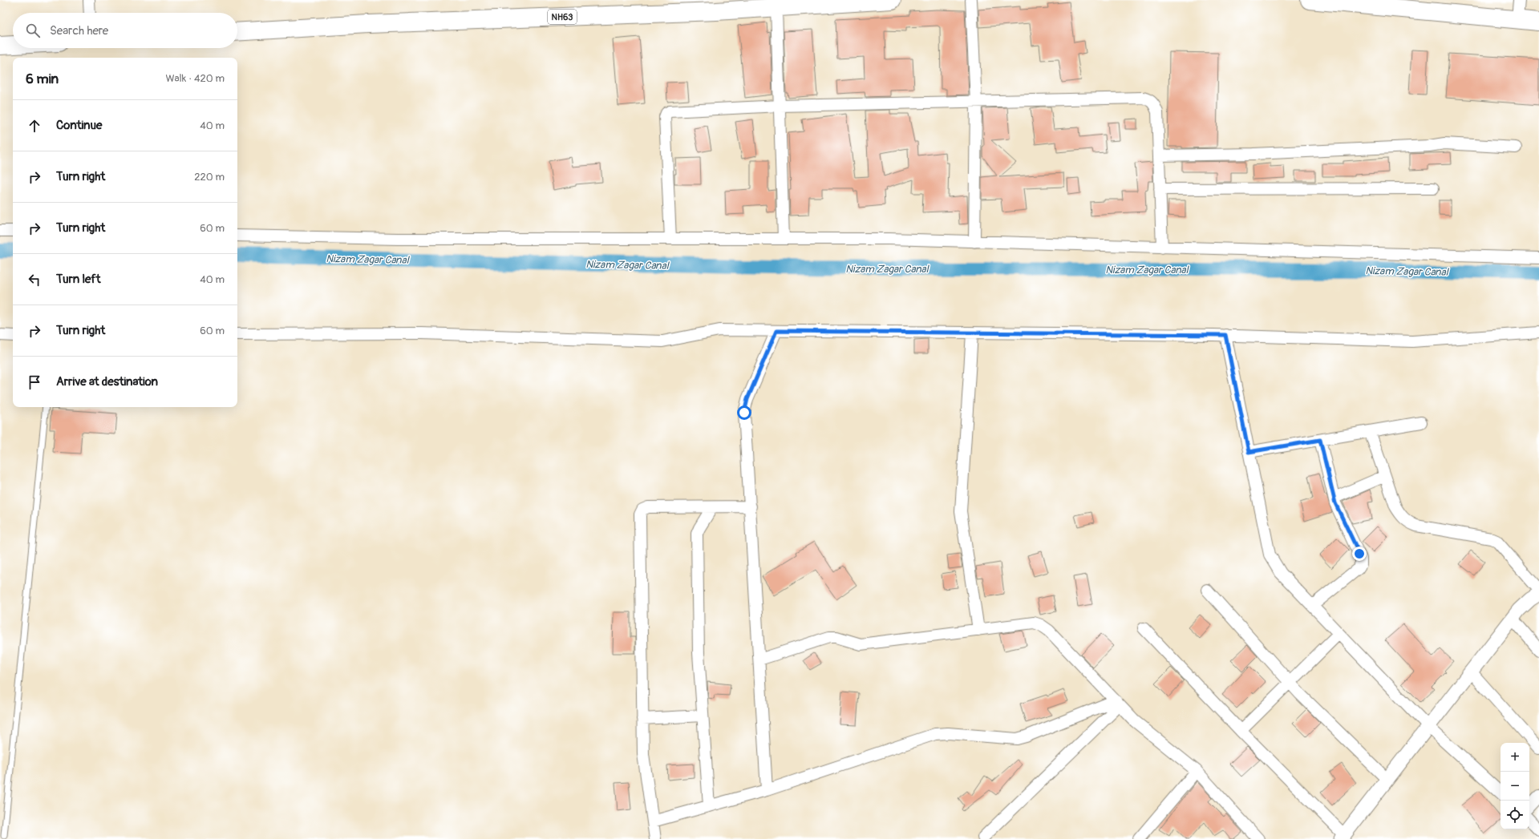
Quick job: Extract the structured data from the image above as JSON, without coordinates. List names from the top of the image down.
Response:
{
  "streets": {
    "highway": ["NH63"]
  },
  "water": ["Nizam Zagar Canal"],
  "page": {
    "search": "Search here",
    "heading": ["6 min", "Walk · 420 m"],
    "list": [
      ["Continue", "40 m"],
      ["Turn right", "220 m"],
      ["Turn right", "60 m"],
      ["Turn left", "40 m"],
      ["Turn right", "60 m"],
      "Arrive at destination"
    ],
    "map_buttons": ["+", "−"]
  }
}
